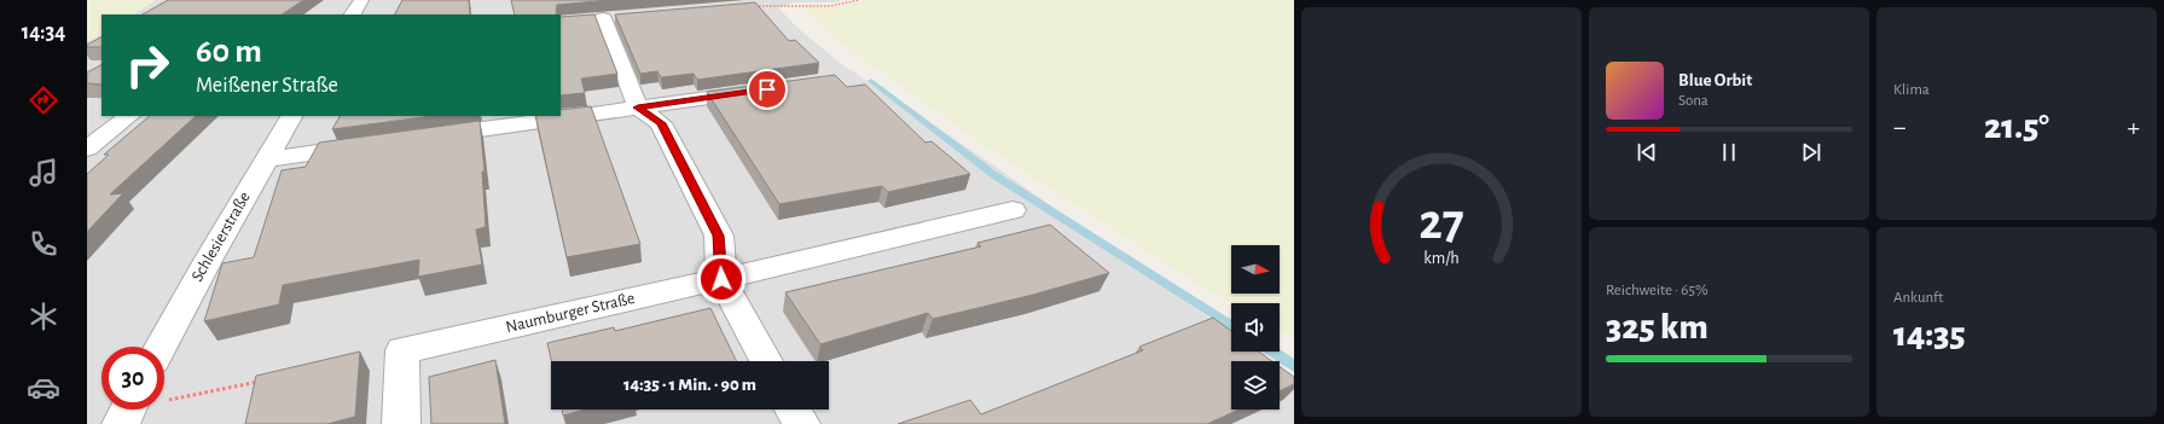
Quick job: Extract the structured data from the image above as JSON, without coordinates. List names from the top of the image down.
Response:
{
  "streets": {
    "street": ["Schlesierstraße", "Naumburger Straße"]
  },
  "north": "right",
  "page": {
    "tabs": "14:34",
    "tile": [
      "Klima",
      ["Reichweite · 65%", "325 km"],
      ["Ankunft", "14:35"]
    ],
    "turn": ["60 m", "Meißener Straße"],
    "song": ["Blue Orbit", "Sona"],
    "heat": ["−", "21.5°", "+"],
    "limit": "30",
    "trip": "14:35 · 1 Min. · 90 m",
    "gauge": ["27", "km/h"]
  }
}
